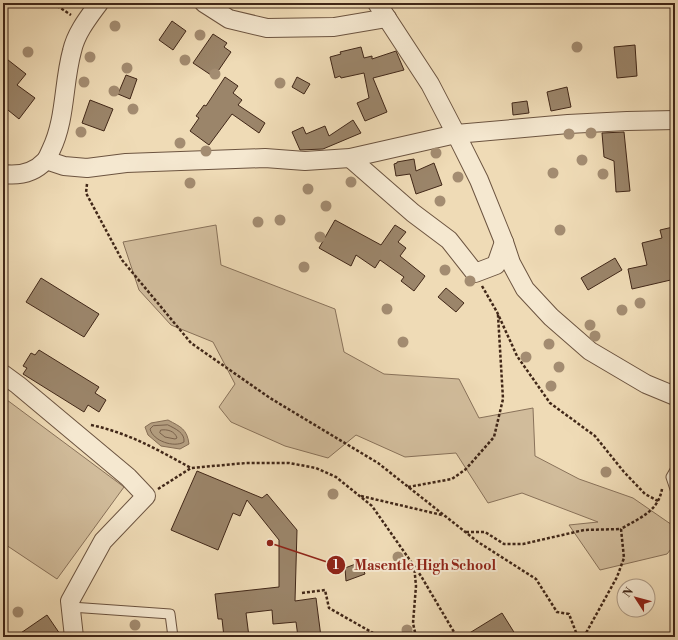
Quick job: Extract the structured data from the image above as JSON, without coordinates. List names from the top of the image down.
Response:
{
  "places": ["Masentle High School"],
  "north": "top left"
}
